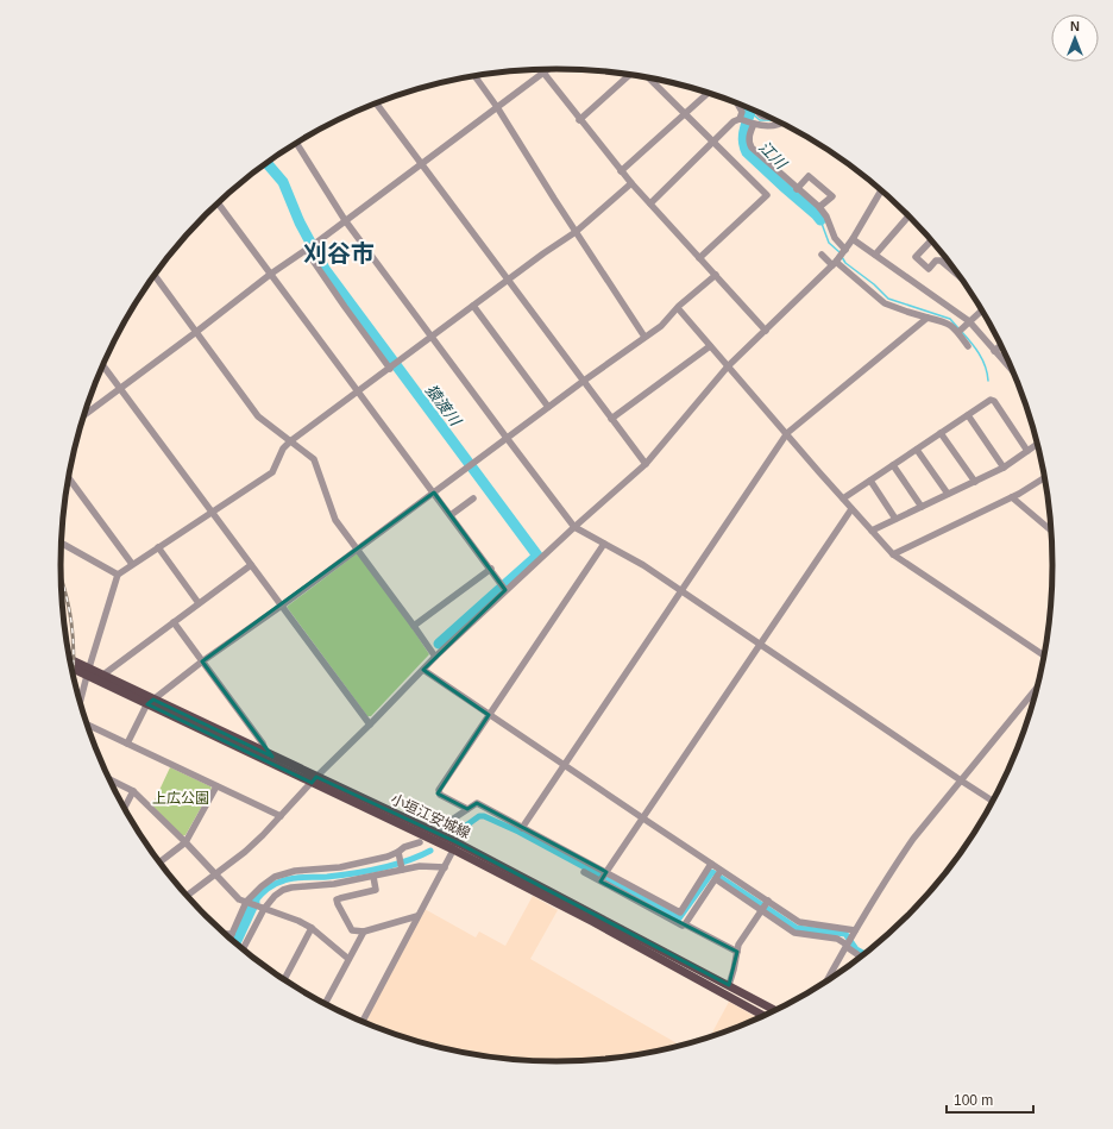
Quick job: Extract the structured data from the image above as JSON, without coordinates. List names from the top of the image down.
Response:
{
  "streets": {
    "main road": ["小垣江安城線"]
  },
  "districts": ["刈谷市"],
  "water": ["江川", "猿渡川"],
  "parks": ["上広公園"],
  "scale_bar": "100 m",
  "north": "top"
}
